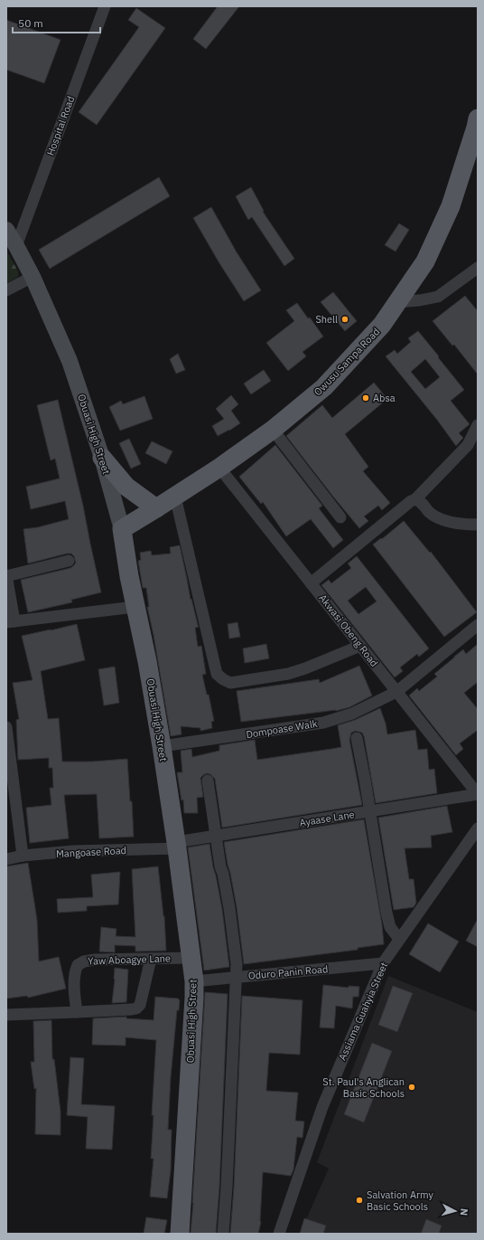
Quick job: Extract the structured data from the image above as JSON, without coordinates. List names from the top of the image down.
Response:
{
  "streets": {
    "main road": ["Owusu Sampa Road", "Obuasi High Street"],
    "street": [
      "Hospital Road",
      "Akwasi Obeng Road",
      "Dompoase Walk",
      "Ayaase Lane",
      "Mangoase Road",
      "Yaw Aboagye Lane",
      "Oduro Panin Road",
      "Assiama Guahyia Street"
    ]
  },
  "crossings": [
    ["Hospital Road", "Obuasi High Street"],
    ["Owusu Sampa Road", "Obuasi High Street"],
    ["Owusu Sampa Road", "Akwasi Obeng Road"],
    ["Obuasi High Street", "Dompoase Walk"],
    ["Obuasi High Street", "Ayaase Lane"],
    ["Obuasi High Street", "Mangoase Road"],
    ["Obuasi High Street", "Yaw Aboagye Lane"],
    ["Obuasi High Street", "Oduro Panin Road"],
    ["Akwasi Obeng Road", "Dompoase Walk"],
    ["Akwasi Obeng Road", "Ayaase Lane"],
    ["Ayaase Lane", "Mangoase Road"],
    ["Oduro Panin Road", "Assiama Guahyia Street"]
  ],
  "places": [
    "Shell",
    "Absa",
    "St. Paul's Anglican Basic Schools",
    "Salvation Army Basic Schools"
  ],
  "scale_bar": "50 m",
  "north": "right"
}
